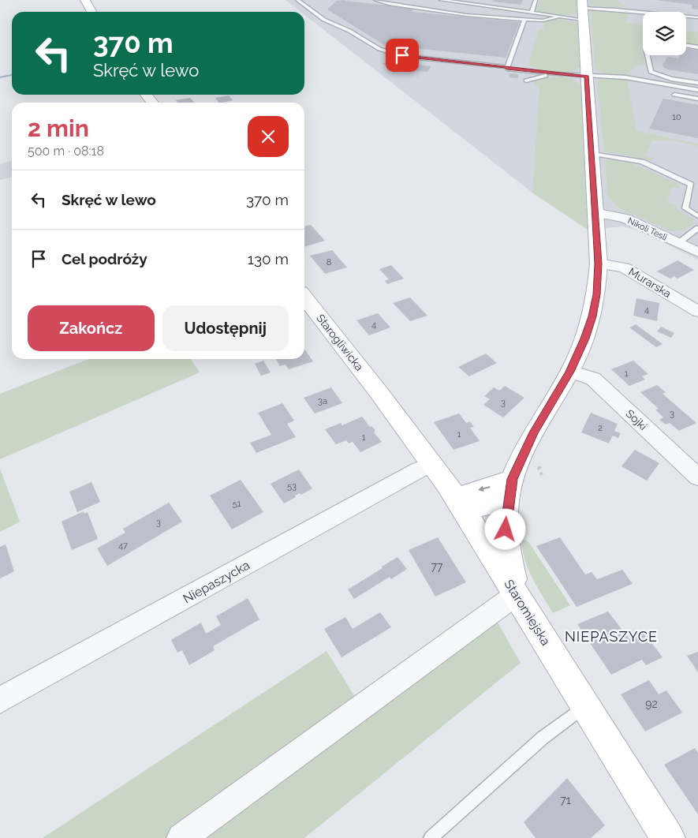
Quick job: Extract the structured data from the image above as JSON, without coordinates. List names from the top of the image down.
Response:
{
  "streets": {
    "street": [
      "Nikoli Tesli",
      "Murarska",
      "Starogliwicka",
      "Sojki",
      "Niepaszycka",
      "Staromiejska"
    ]
  },
  "crossings": [
    ["Starogliwicka", "Staromiejska"],
    ["Niepaszycka", "Staromiejska"]
  ],
  "districts": ["NIEPASZYCE"],
  "house_numbers": [
    "10",
    "8",
    "4",
    "4",
    "1",
    "3a",
    "3",
    "3",
    "2",
    "1",
    "1",
    "53",
    "51",
    "3",
    "47",
    "77",
    "92",
    "71"
  ],
  "page": {
    "turn": ["370 m", "Skręć w lewo"],
    "heading": ["2 min", "500 m · 08:18"],
    "list": [
      {
        "name": "Skręć w lewo",
        "value": "370 m"
      },
      {
        "name": "Cel podróży",
        "value": "130 m"
      }
    ],
    "buttons": ["Zakończ", "Udostępnij"]
  }
}
